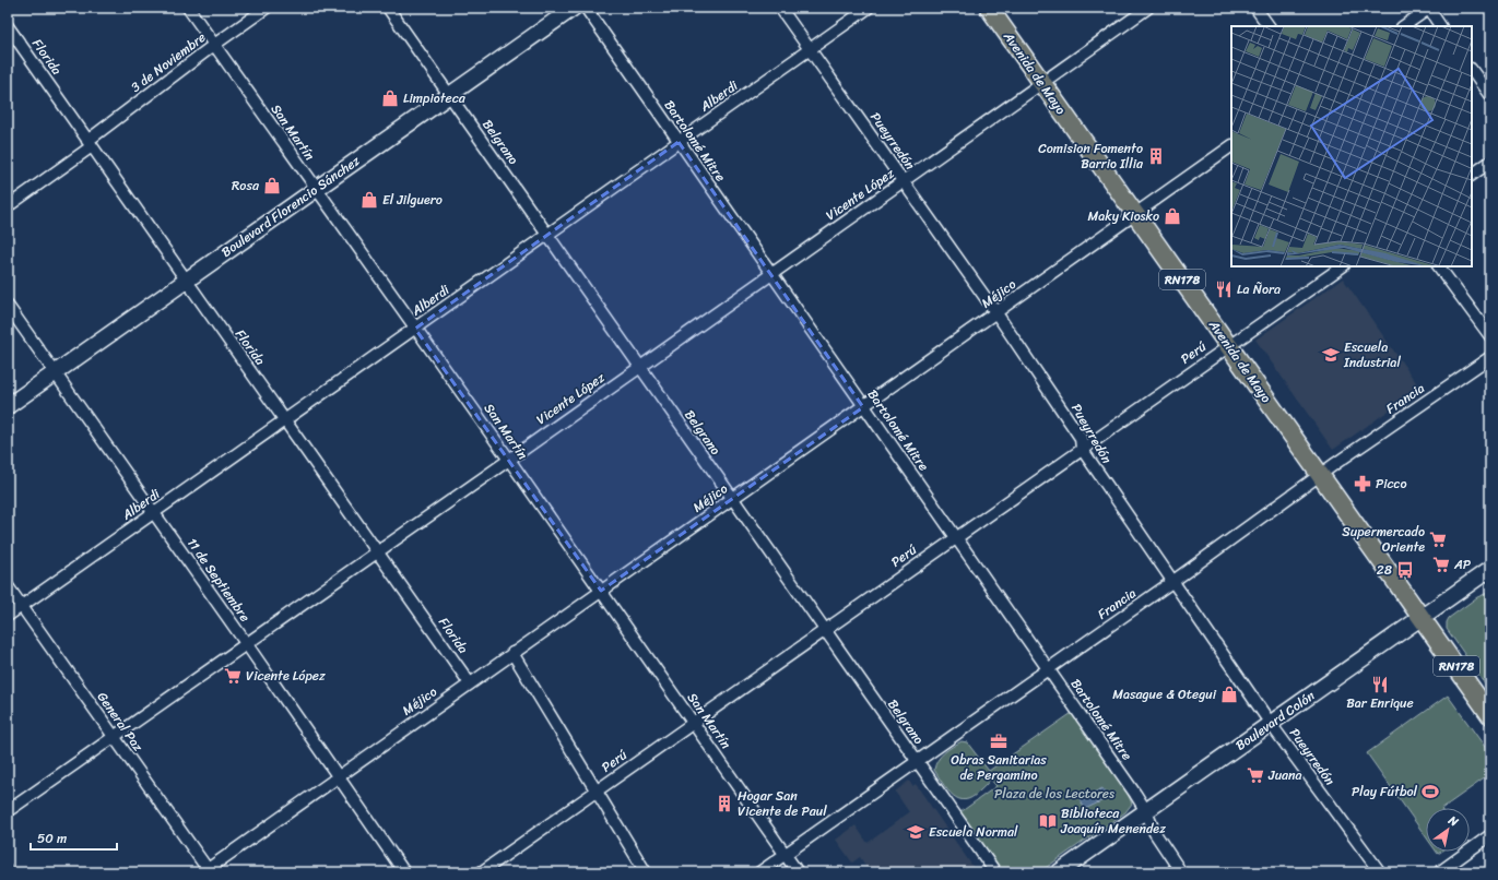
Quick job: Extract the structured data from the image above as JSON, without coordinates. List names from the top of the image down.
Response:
{
  "streets": {
    "main road": [
      "Avenida de Mayo",
      "Boulevard Florencio Sánchez",
      "RN178",
      "Boulevard Colón"
    ],
    "street": [
      "Florida",
      "3 de Noviembre",
      "Alberdi",
      "San Martín",
      "Bartolomé Mitre",
      "Pueyrredón",
      "Belgrano",
      "Vicente López",
      "Méjico",
      "Perú",
      "Francia",
      "11 de Septiembre",
      "General Paz"
    ]
  },
  "crossings": [
    ["Florida", "3 de Noviembre"],
    ["Florida", "Alberdi"],
    ["Florida", "Vicente López"],
    ["Florida", "Boulevard Florencio Sánchez"],
    ["Florida", "Méjico"],
    ["3 de Noviembre", "San Martín"],
    ["Avenida de Mayo", "Vicente López"],
    ["Avenida de Mayo", "Méjico"],
    ["Avenida de Mayo", "Perú"],
    ["Avenida de Mayo", "Francia"],
    ["Avenida de Mayo", "Boulevard Colón"],
    ["Alberdi", "San Martín"],
    ["Alberdi", "Bartolomé Mitre"],
    ["Alberdi", "Pueyrredón"],
    ["Alberdi", "Belgrano"],
    ["Alberdi", "11 de Septiembre"],
    ["Alberdi", "General Paz"],
    ["San Martín", "Vicente López"],
    ["San Martín", "Boulevard Florencio Sánchez"],
    ["San Martín", "Méjico"],
    ["San Martín", "Perú"],
    ["San Martín", "Francia"],
    ["Bartolomé Mitre", "Vicente López"],
    ["Bartolomé Mitre", "Méjico"],
    ["Bartolomé Mitre", "Perú"],
    ["Bartolomé Mitre", "Francia"],
    ["Bartolomé Mitre", "Boulevard Colón"],
    ["Pueyrredón", "Vicente López"],
    ["Pueyrredón", "Méjico"],
    ["Pueyrredón", "Perú"],
    ["Pueyrredón", "Francia"],
    ["Pueyrredón", "Boulevard Colón"],
    ["Belgrano", "Vicente López"],
    ["Belgrano", "Boulevard Florencio Sánchez"],
    ["Belgrano", "Méjico"],
    ["Belgrano", "Perú"],
    ["Belgrano", "Francia"],
    ["Vicente López", "11 de Septiembre"],
    ["Vicente López", "General Paz"],
    ["Boulevard Florencio Sánchez", "11 de Septiembre"],
    ["Méjico", "11 de Septiembre"],
    ["Méjico", "General Paz"]
  ],
  "parks": ["Plaza de los Lectores"],
  "places": {
    "shop": [
      "Limpioteca",
      "Rosa",
      "El Jilguero",
      "Maky Kiosko",
      "Masague & Otegui"
    ],
    "building": ["Comision Fomento Barrio Illia", "Hogar San Vicente de Paul"],
    "restaurant": ["La Ñora", "Bar Enrique"],
    "school or university": ["Escuela Industrial", "Escuela Normal"],
    "pharmacy": ["Picco"],
    "supermarket": [
      "Supermercado Oriente",
      "AP",
      "Vicente López",
      "Juana"
    ],
    "bus stop": ["28"],
    "office": ["Obras Sanitarias de Pergamino"],
    "sports": ["Play Fútbol"],
    "library": ["Biblioteca Joaquín Menendez"]
  },
  "scale_bar": "50 m",
  "north": "top right"
}
